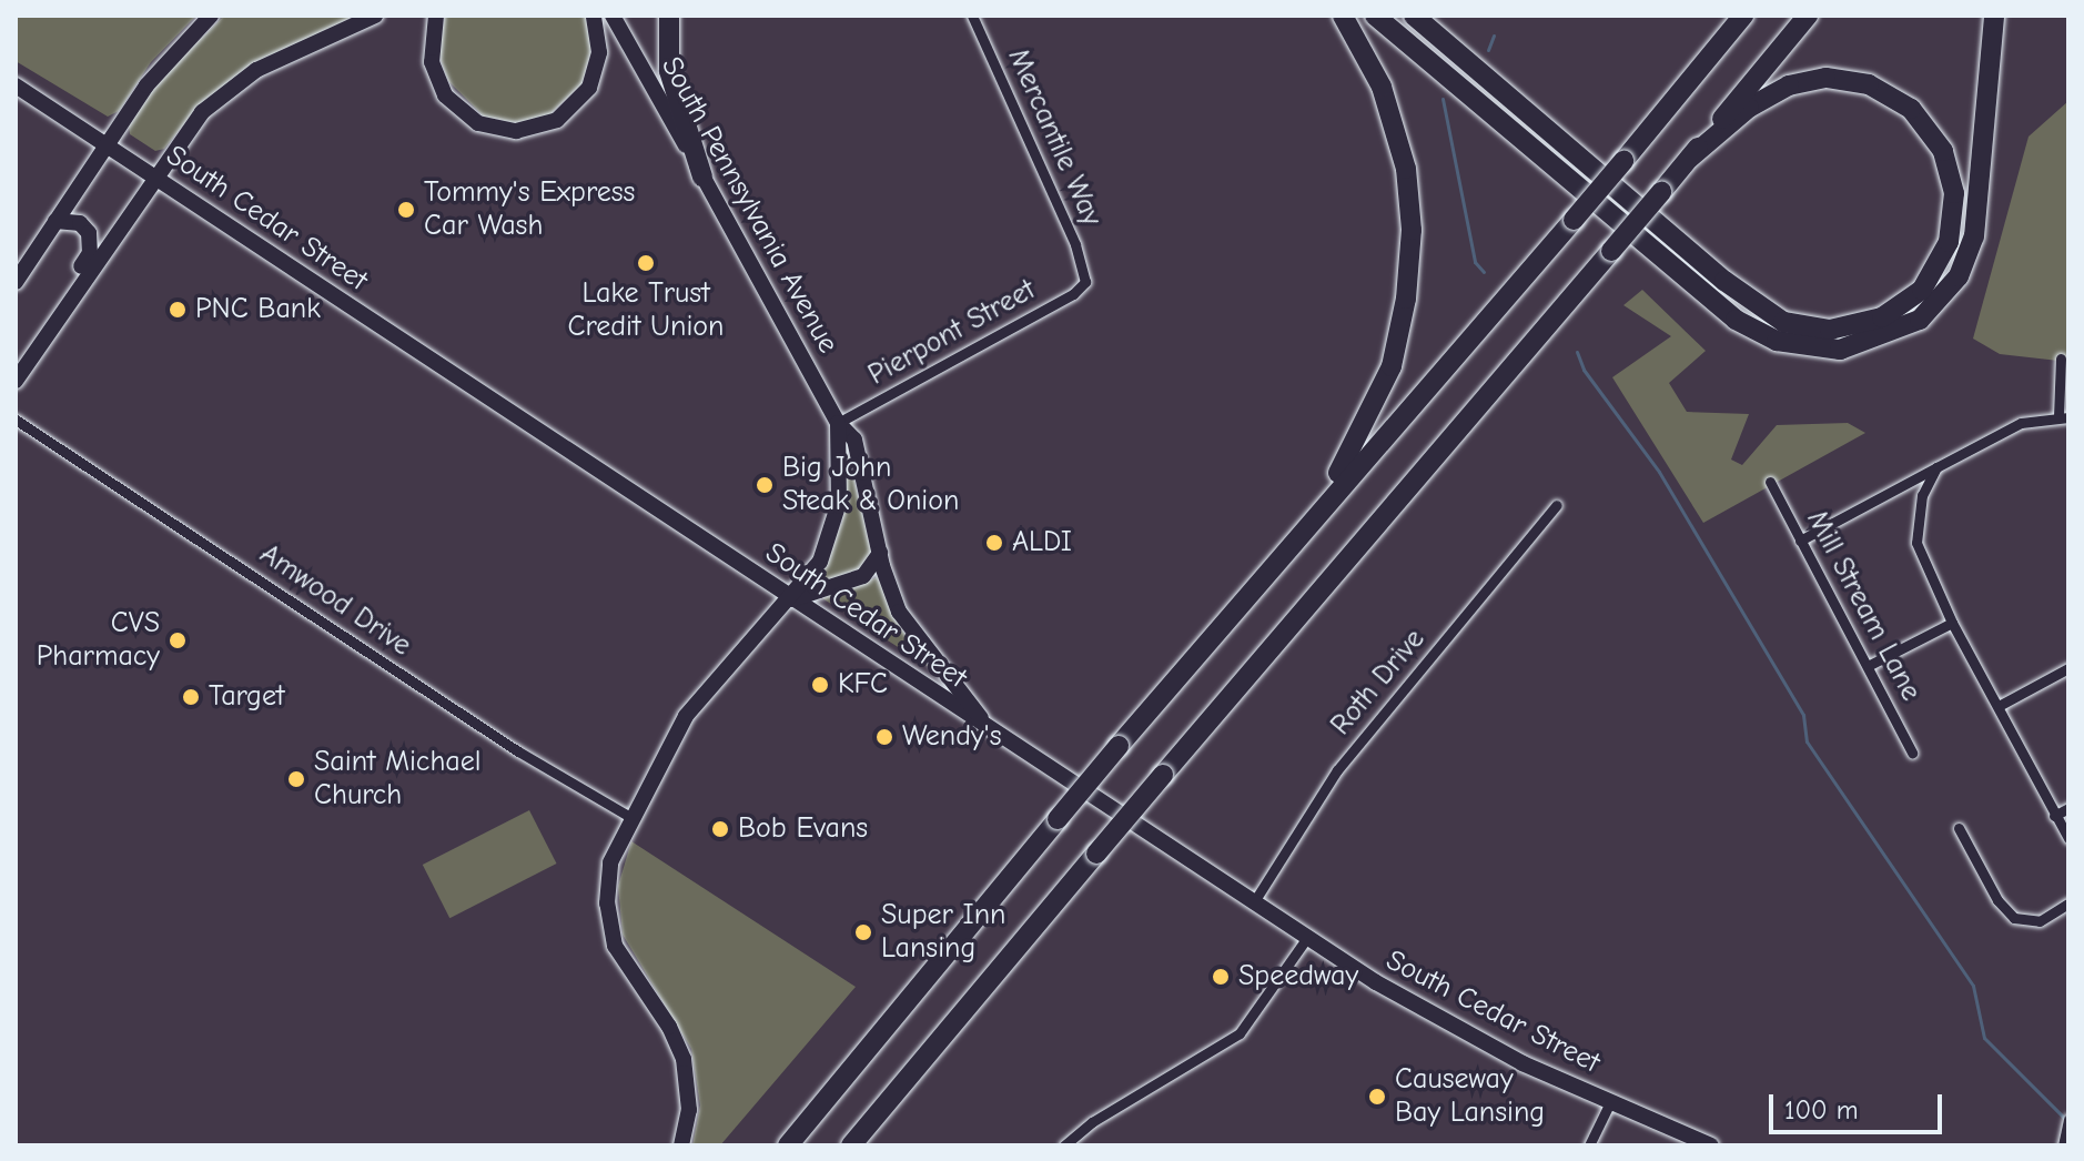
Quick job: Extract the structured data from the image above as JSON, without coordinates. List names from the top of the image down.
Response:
{
  "streets": {
    "main road": ["South Pennsylvania Avenue", "South Cedar Street"],
    "street": [
      "Mercantile Way",
      "Pierpont Street",
      "Amwood Drive",
      "Mill Stream Lane",
      "Roth Drive"
    ]
  },
  "crossings": [
    ["Mercantile Way", "Pierpont Street"],
    ["South Pennsylvania Avenue", "South Cedar Street"],
    ["South Pennsylvania Avenue", "Pierpont Street"],
    ["South Cedar Street", "Roth Drive"]
  ],
  "places": [
    "Tommy's Express Car Wash",
    "Lake Trust Credit Union",
    "PNC Bank",
    "Big John Steak & Onion",
    "ALDI",
    "CVS Pharmacy",
    "KFC",
    "Target",
    "Wendy's",
    "Saint Michael Church",
    "Bob Evans",
    "Super Inn Lansing",
    "Speedway",
    "Causeway Bay Lansing"
  ],
  "scale_bar": "100 m"
}
